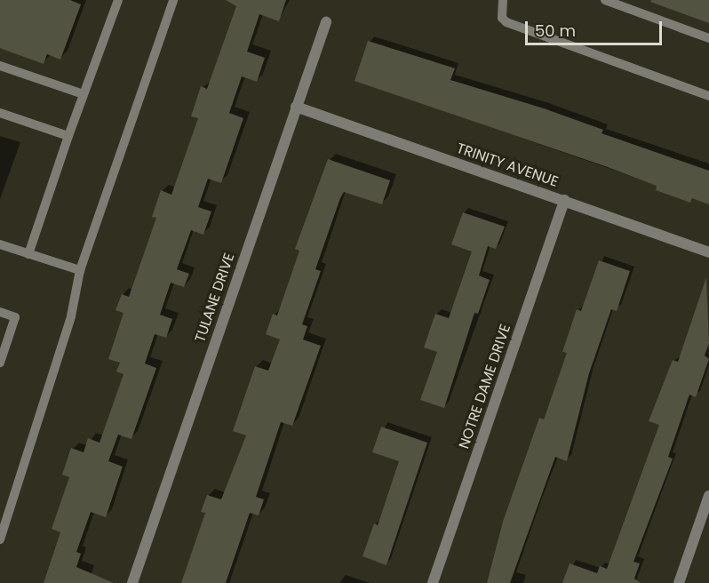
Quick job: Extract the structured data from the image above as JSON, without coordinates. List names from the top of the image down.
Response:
{
  "streets": {
    "street": ["TRINITY AVENUE", "TULANE DRIVE", "NOTRE DAME DRIVE"]
  },
  "crossings": [
    ["TRINITY AVENUE", "TULANE DRIVE"],
    ["TRINITY AVENUE", "NOTRE DAME DRIVE"]
  ],
  "scale_bar": "50 m"
}
